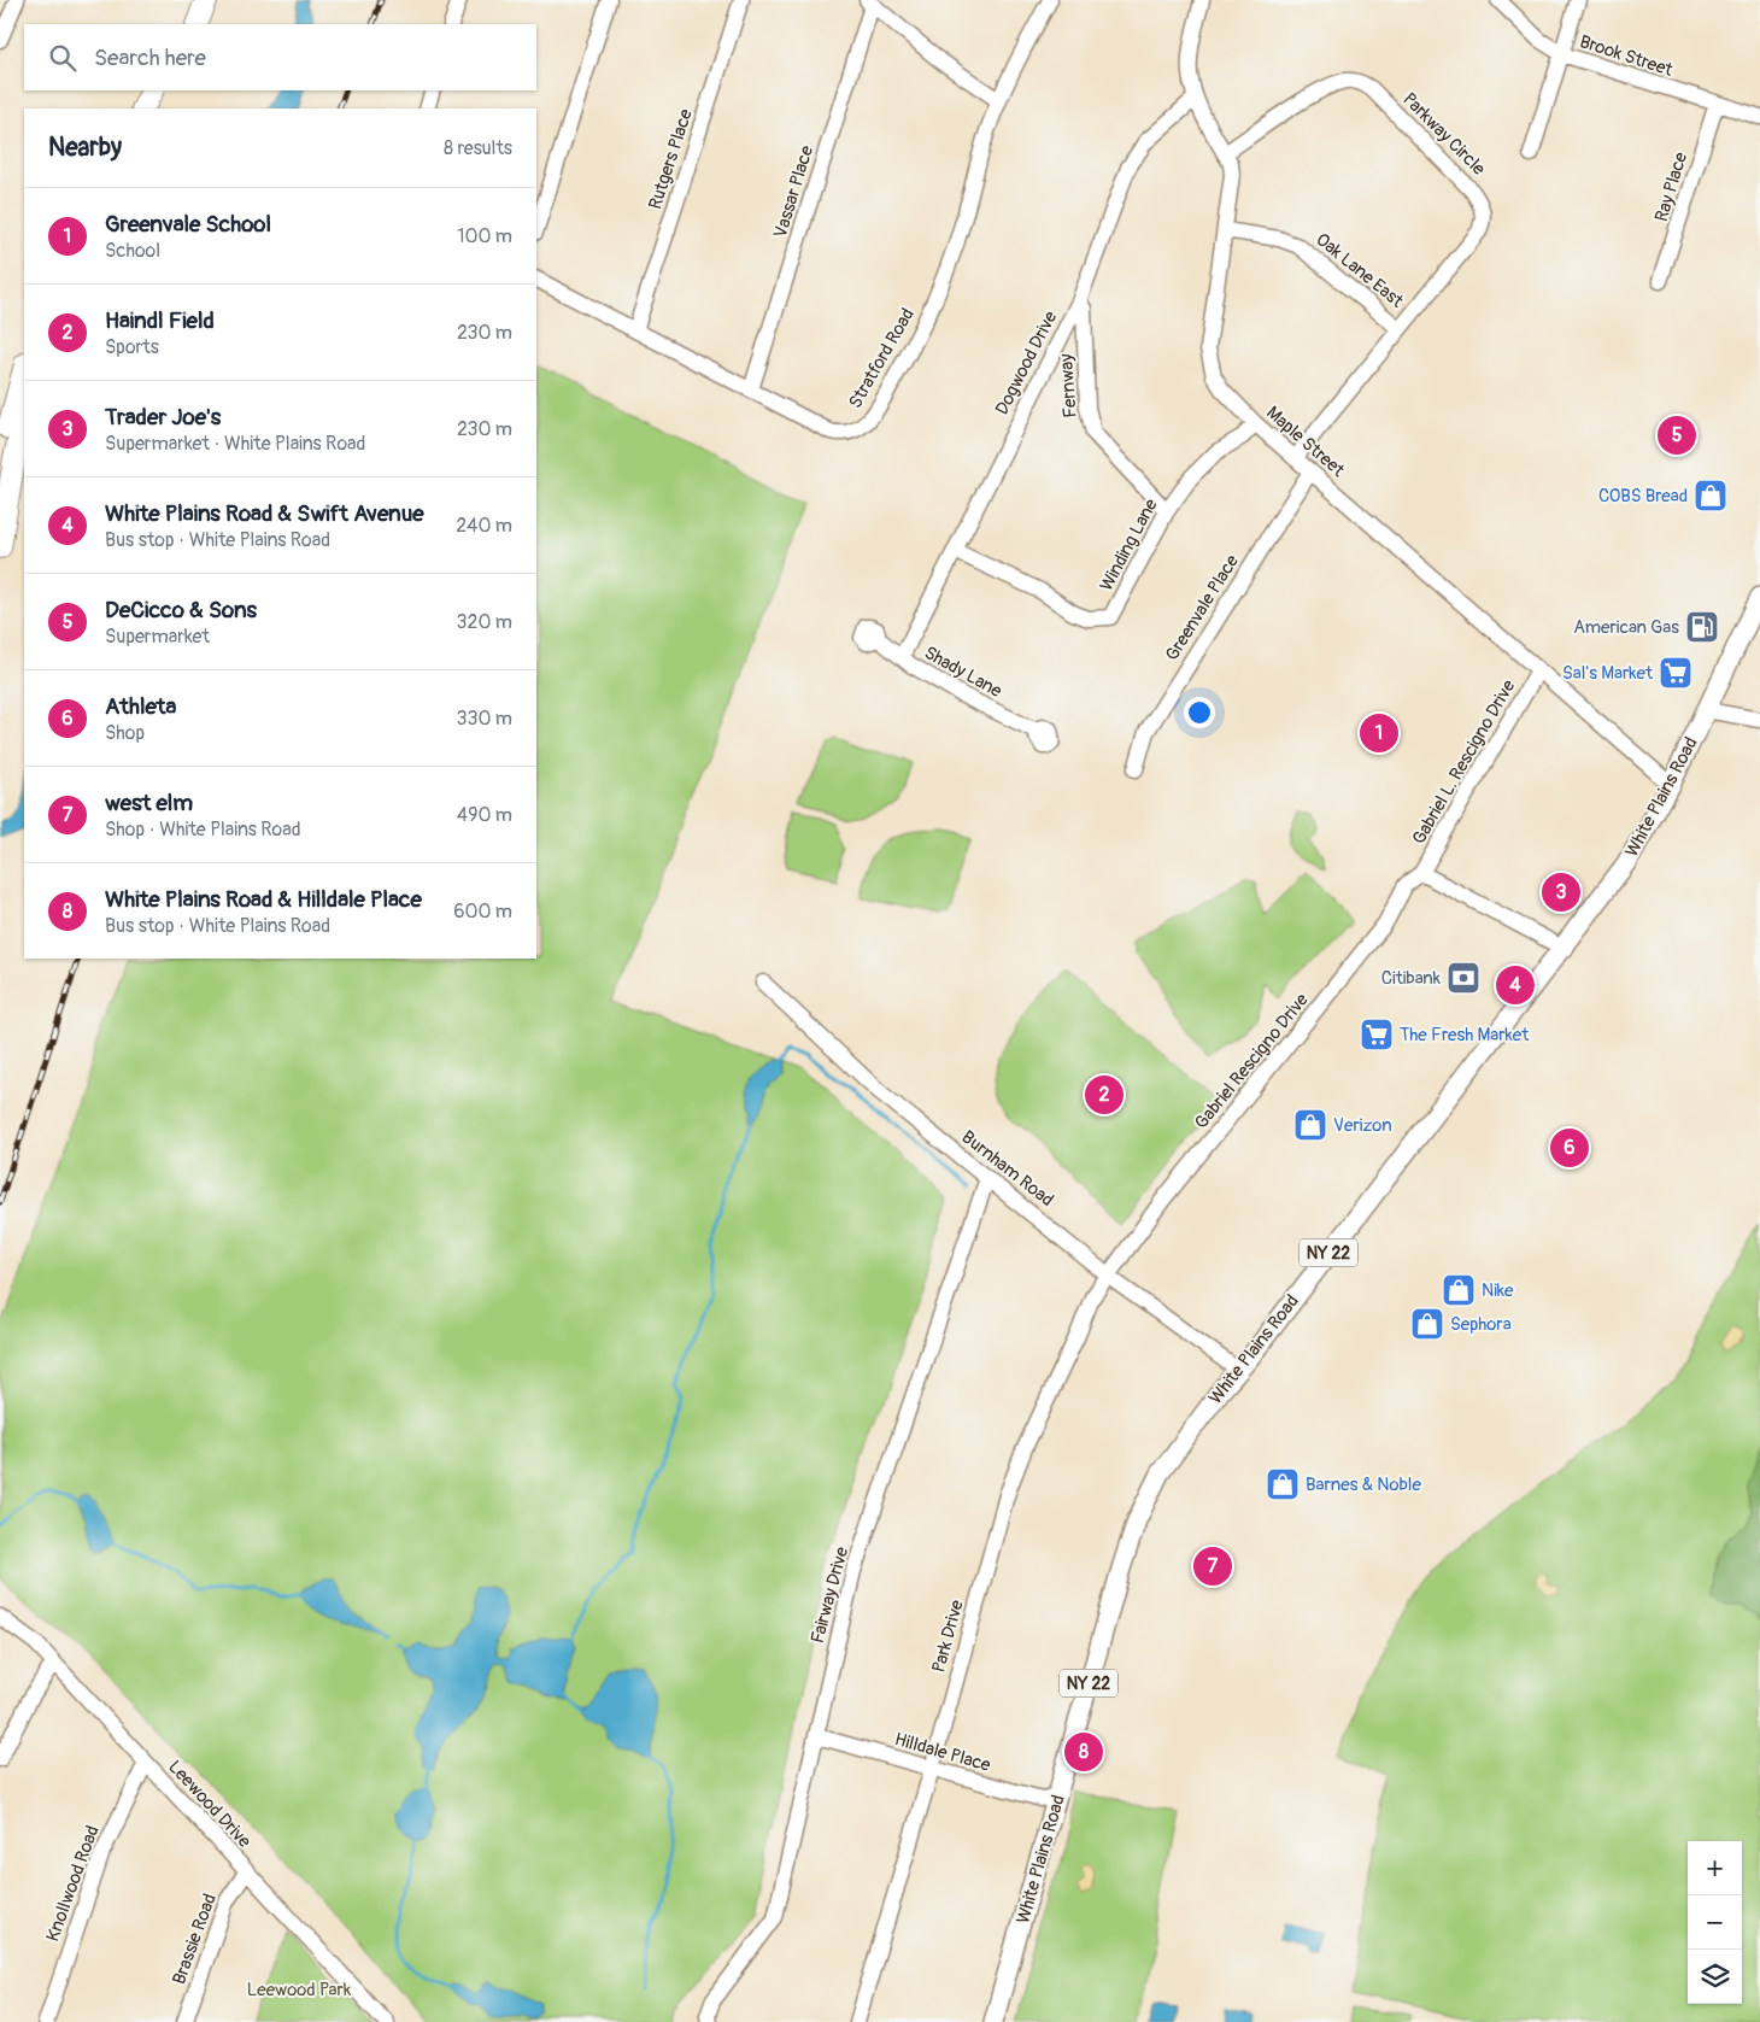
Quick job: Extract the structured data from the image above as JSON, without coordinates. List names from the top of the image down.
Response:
{
  "streets": {
    "main road": ["White Plains Road", "NY 22"],
    "street": [
      "Brook Street",
      "Parkway Circle",
      "Rutgers Place",
      "Ray Place",
      "Vassar Place",
      "Oak Lane East",
      "Stratford Road",
      "Dogwood Drive",
      "Fernway",
      "Maple Street",
      "Winding Lane",
      "Greenvale Place",
      "Shady Lane",
      "Gabriel L. Rescigno Drive",
      "Gabriel Rescigno Drive",
      "Burnham Road",
      "Fairway Drive",
      "Park Drive",
      "Hilldale Place",
      "Leewood Drive",
      "Knollwood Road",
      "Brassie Road"
    ]
  },
  "crossings": [
    ["Brook Street", "Ray Place"],
    ["Parkway Circle", "Oak Lane East"],
    ["Parkway Circle", "Maple Street"],
    ["Rutgers Place", "Stratford Road"],
    ["Vassar Place", "Stratford Road"],
    ["Oak Lane East", "Maple Street"],
    ["Dogwood Drive", "Fernway"],
    ["Dogwood Drive", "Maple Street"],
    ["Dogwood Drive", "Winding Lane"],
    ["Dogwood Drive", "Shady Lane"],
    ["Fernway", "Winding Lane"],
    ["Maple Street", "Winding Lane"],
    ["Maple Street", "Greenvale Place"],
    ["Maple Street", "Gabriel L. Rescigno Drive"],
    ["Maple Street", "White Plains Road"],
    ["Gabriel L. Rescigno Drive", "Gabriel Rescigno Drive"],
    ["White Plains Road", "Burnham Road"],
    ["White Plains Road", "Hilldale Place"],
    ["Gabriel Rescigno Drive", "Burnham Road"],
    ["Gabriel Rescigno Drive", "Park Drive"],
    ["Burnham Road", "Fairway Drive"],
    ["Burnham Road", "Park Drive"],
    ["Fairway Drive", "Hilldale Place"],
    ["Park Drive", "Hilldale Place"],
    ["Leewood Drive", "Knollwood Road"],
    ["Leewood Drive", "Brassie Road"]
  ],
  "parks": ["Leewood Park"],
  "places": {
    "shop": [
      "COBS Bread",
      "Verizon",
      "Nike",
      "Sephora",
      "Barnes & Noble"
    ],
    "fuel station": ["American Gas"],
    "supermarket": ["Sal's Market", "The Fresh Market"],
    "bank": ["Citibank"]
  },
  "page": {
    "search": "Search here",
    "heading": ["Nearby", "8 results"],
    "list": [
      {
        "mark": "1",
        "name": "Greenvale School",
        "note": "School",
        "value": "100 m"
      },
      {
        "mark": "2",
        "name": "Haindl Field",
        "note": "Sports",
        "value": "230 m"
      },
      {
        "mark": "3",
        "name": "Trader Joe's",
        "note": "Supermarket · White Plains Road",
        "value": "230 m"
      },
      {
        "mark": "4",
        "name": "White Plains Road & Swift Avenue",
        "note": "Bus stop · White Plains Road",
        "value": "240 m"
      },
      {
        "mark": "5",
        "name": "DeCicco & Sons",
        "note": "Supermarket",
        "value": "320 m"
      },
      {
        "mark": "6",
        "name": "Athleta",
        "note": "Shop",
        "value": "330 m"
      },
      {
        "mark": "7",
        "name": "west elm",
        "note": "Shop · White Plains Road",
        "value": "490 m"
      },
      {
        "mark": "8",
        "name": "White Plains Road & Hilldale Place",
        "note": "Bus stop · White Plains Road",
        "value": "600 m"
      }
    ],
    "pins": [
      "5",
      "1",
      "3",
      "4",
      "2",
      "6",
      "7",
      "8"
    ],
    "map_buttons": ["+", "−"]
  }
}
